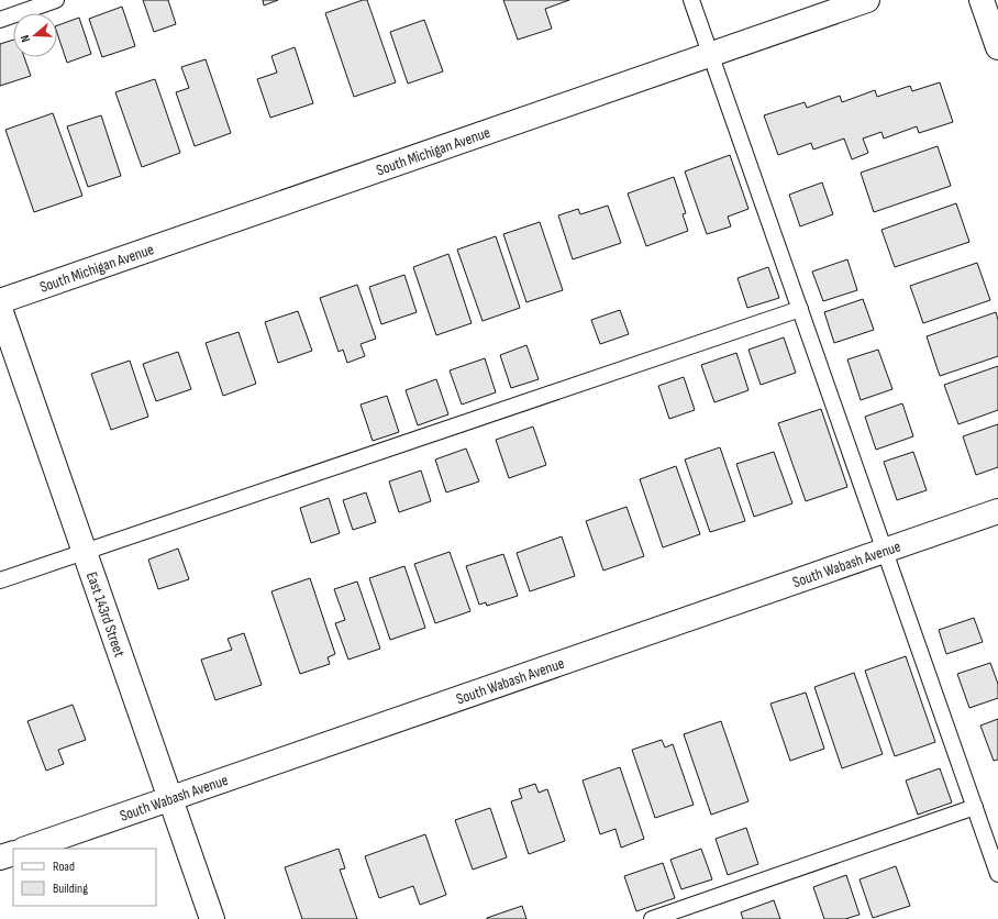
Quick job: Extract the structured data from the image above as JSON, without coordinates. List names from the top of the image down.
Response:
{
  "streets": {
    "street": ["South Michigan Avenue", "South Wabash Avenue", "East 143rd Street"]
  },
  "crossings": [
    ["South Wabash Avenue", "East 143rd Street"]
  ],
  "legend": ["Road", "Building"],
  "north": "left"
}
